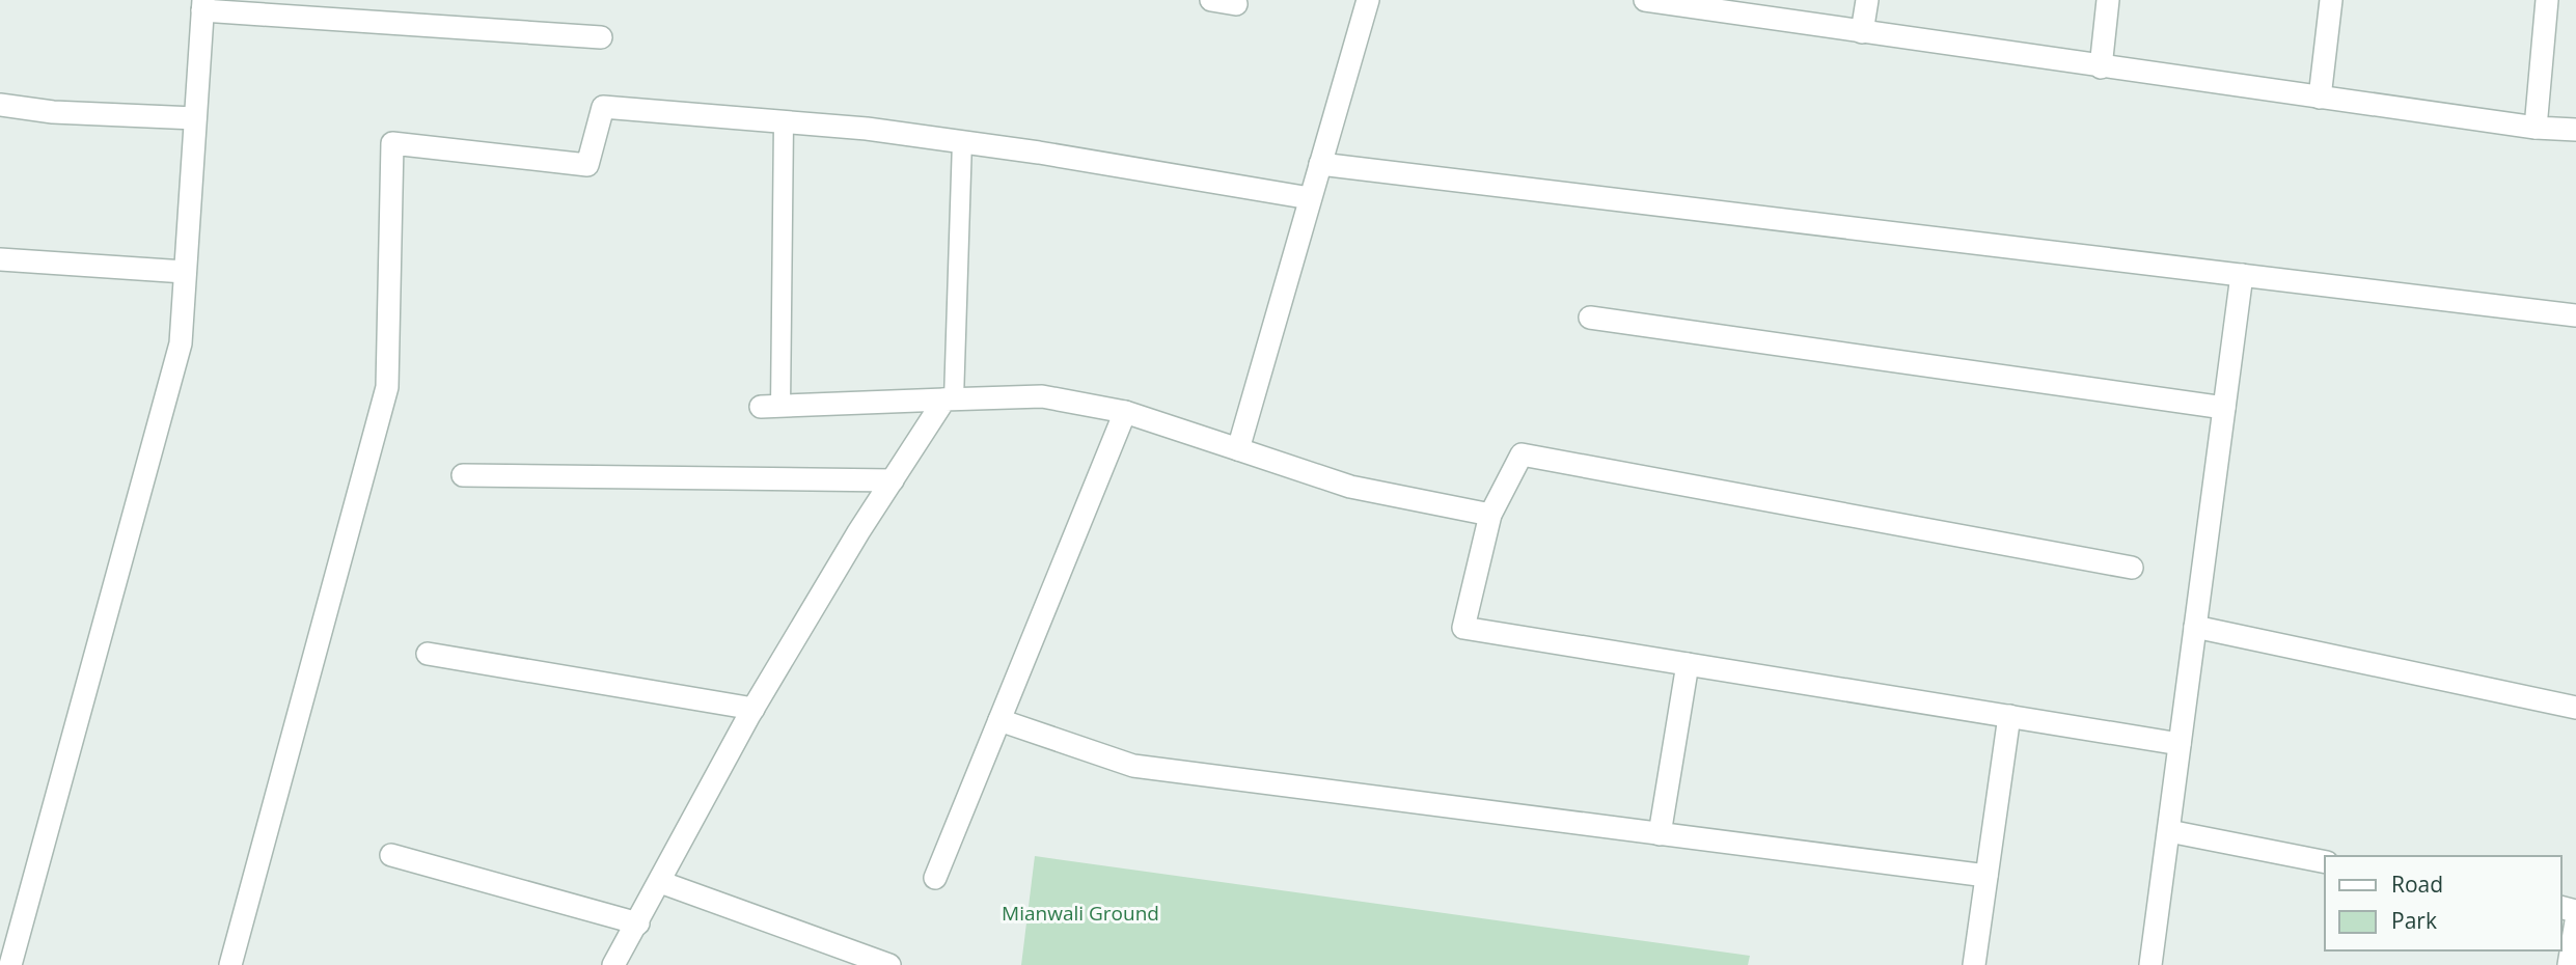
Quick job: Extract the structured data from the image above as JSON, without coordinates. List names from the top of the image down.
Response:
{
  "parks": ["Mianwali Ground"],
  "legend": ["Road", "Park"]
}
